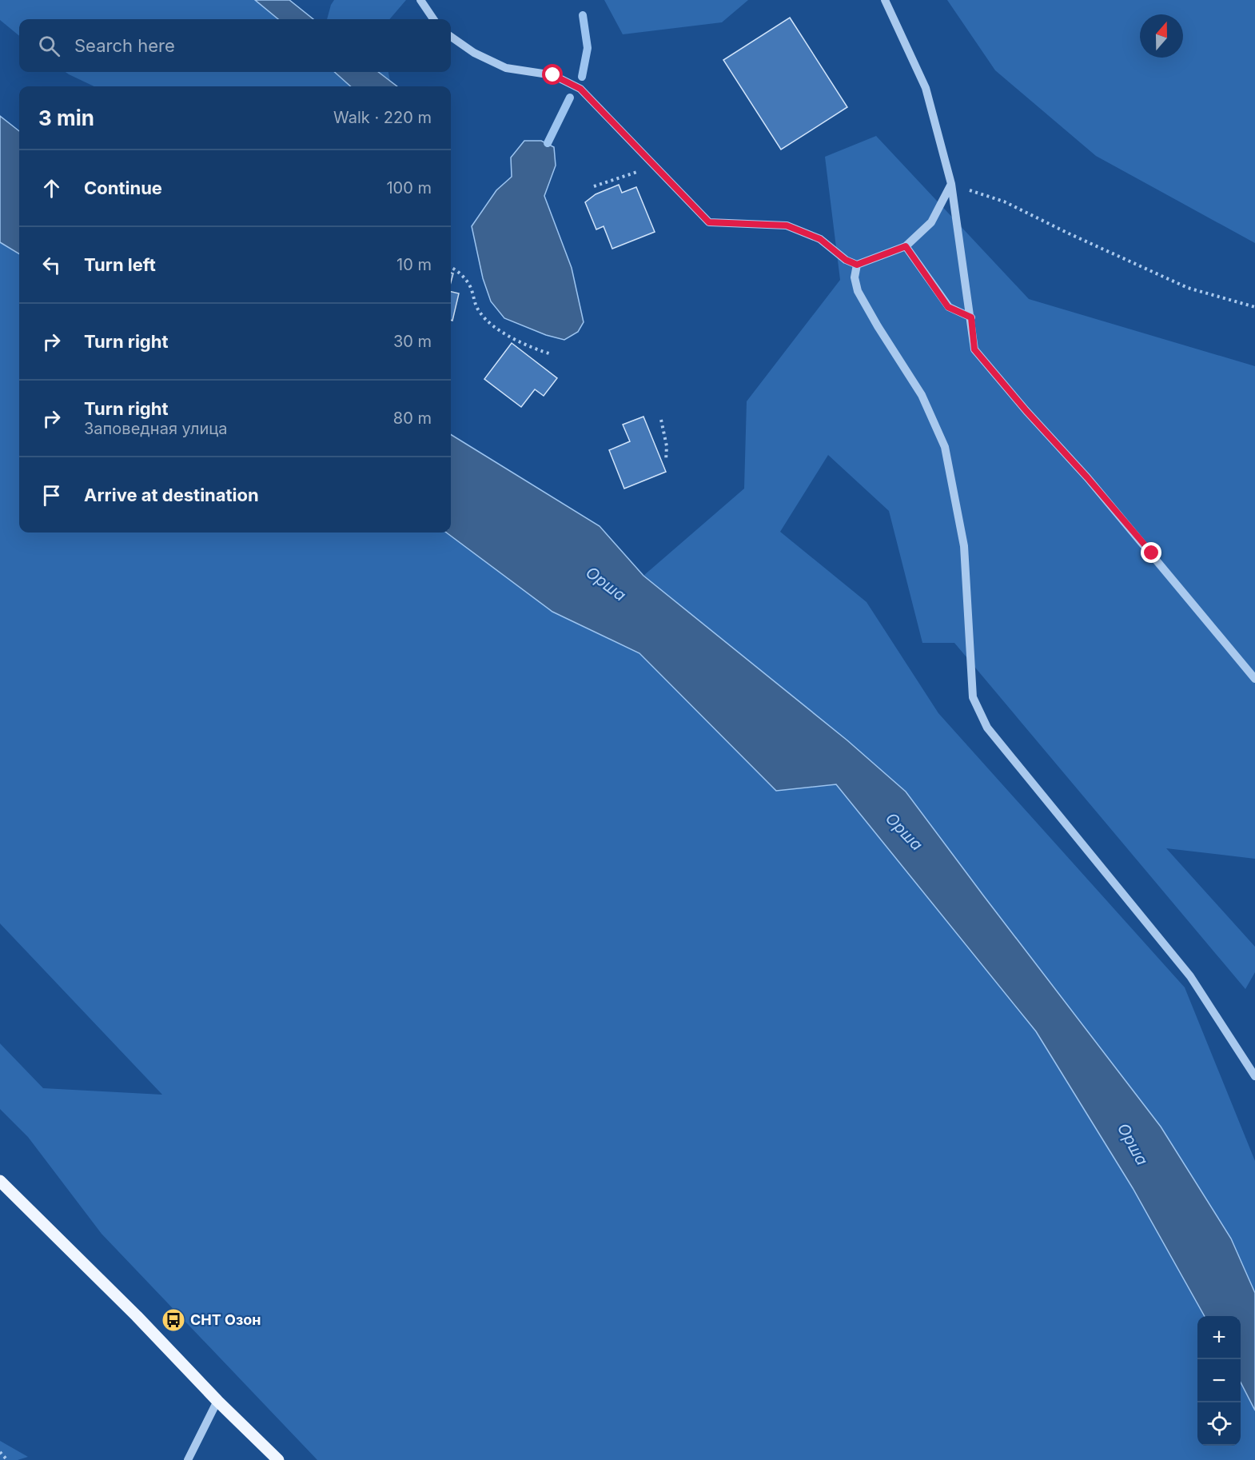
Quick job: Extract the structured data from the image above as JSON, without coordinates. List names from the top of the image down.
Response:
{
  "water": ["Орша"],
  "places": {
    "bus stop": ["СНТ Озон"]
  },
  "north": "top",
  "page": {
    "search": "Search here",
    "heading": ["3 min", "Walk · 220 m"],
    "list": [
      ["Continue", "100 m"],
      ["Turn left", "10 m"],
      ["Turn right", "30 m"],
      ["Turn right", "Заповедная улица", "80 m"],
      "Arrive at destination"
    ],
    "map_buttons": ["+", "−"]
  }
}
